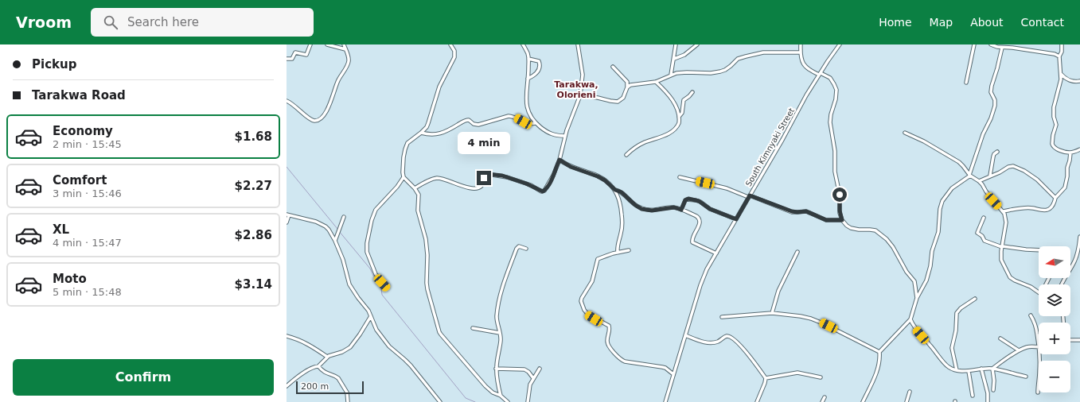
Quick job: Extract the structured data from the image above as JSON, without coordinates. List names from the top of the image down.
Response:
{
  "streets": {
    "street": ["South Kimnyaki Street"]
  },
  "districts": ["Tarakwa, Olorieni"],
  "scale_bar": "200 m",
  "north": "left",
  "page": {
    "header": "Vroom",
    "search": "Search here",
    "nav": [
      "Home",
      "Map",
      "About",
      "Contact"
    ],
    "banner": ["Pickup", "Tarakwa Road"],
    "list": [
      {
        "name": "Economy",
        "note": "2 min · 15:45",
        "value": "$1.68"
      },
      {
        "name": "Comfort",
        "note": "3 min · 15:46",
        "value": "$2.27"
      },
      {
        "name": "XL",
        "note": "4 min · 15:47",
        "value": "$2.86"
      },
      {
        "name": "Moto",
        "note": "5 min · 15:48",
        "value": "$3.14"
      }
    ],
    "bubble": "4 min",
    "map_buttons": ["+", "−"],
    "buttons": "Confirm",
    "scale": "200 m"
  }
}
